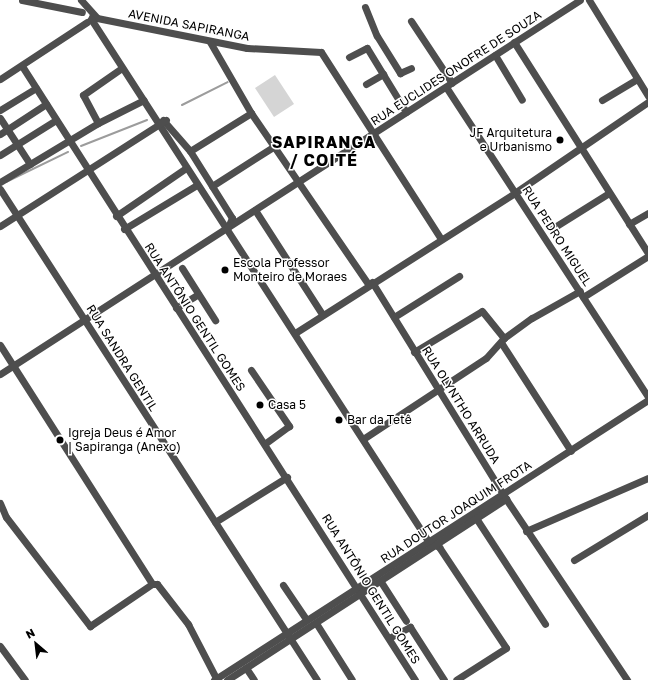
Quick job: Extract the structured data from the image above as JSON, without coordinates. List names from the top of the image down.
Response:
{
  "streets": {
    "street": [
      "AVENIDA SAPIRANGA",
      "RUA EUCLIDES ONOFRE DE SOUZA",
      "RUA PEDRO MIGUEL",
      "RUA ANTÔNIO GENTIL GOMES",
      "RUA SANDRA GENTIL",
      "RUA OLYNTHO ARRUDA",
      "RUA DOUTOR JOAQUIM FROTA"
    ]
  },
  "crossings": [
    ["AVENIDA SAPIRANGA", "RUA EUCLIDES ONOFRE DE SOUZA"],
    ["AVENIDA SAPIRANGA", "RUA OLYNTHO ARRUDA"],
    ["RUA EUCLIDES ONOFRE DE SOUZA", "RUA PEDRO MIGUEL"],
    ["RUA EUCLIDES ONOFRE DE SOUZA", "RUA ANTÔNIO GENTIL GOMES"],
    ["RUA EUCLIDES ONOFRE DE SOUZA", "RUA SANDRA GENTIL"],
    ["RUA EUCLIDES ONOFRE DE SOUZA", "RUA OLYNTHO ARRUDA"],
    ["RUA PEDRO MIGUEL", "RUA DOUTOR JOAQUIM FROTA"],
    ["RUA ANTÔNIO GENTIL GOMES", "RUA DOUTOR JOAQUIM FROTA"],
    ["RUA SANDRA GENTIL", "RUA DOUTOR JOAQUIM FROTA"],
    ["RUA OLYNTHO ARRUDA", "RUA DOUTOR JOAQUIM FROTA"]
  ],
  "districts": ["SAPIRANGA / COITÉ"],
  "places": [
    "JF Arquitetura e Urbanismo",
    "Escola Professor Monteiro de Moraes",
    "Casa 5",
    "Bar da Tetê",
    "Igreja Deus é Amor | Sapiranga (Anexo)"
  ],
  "north": "top left"
}
